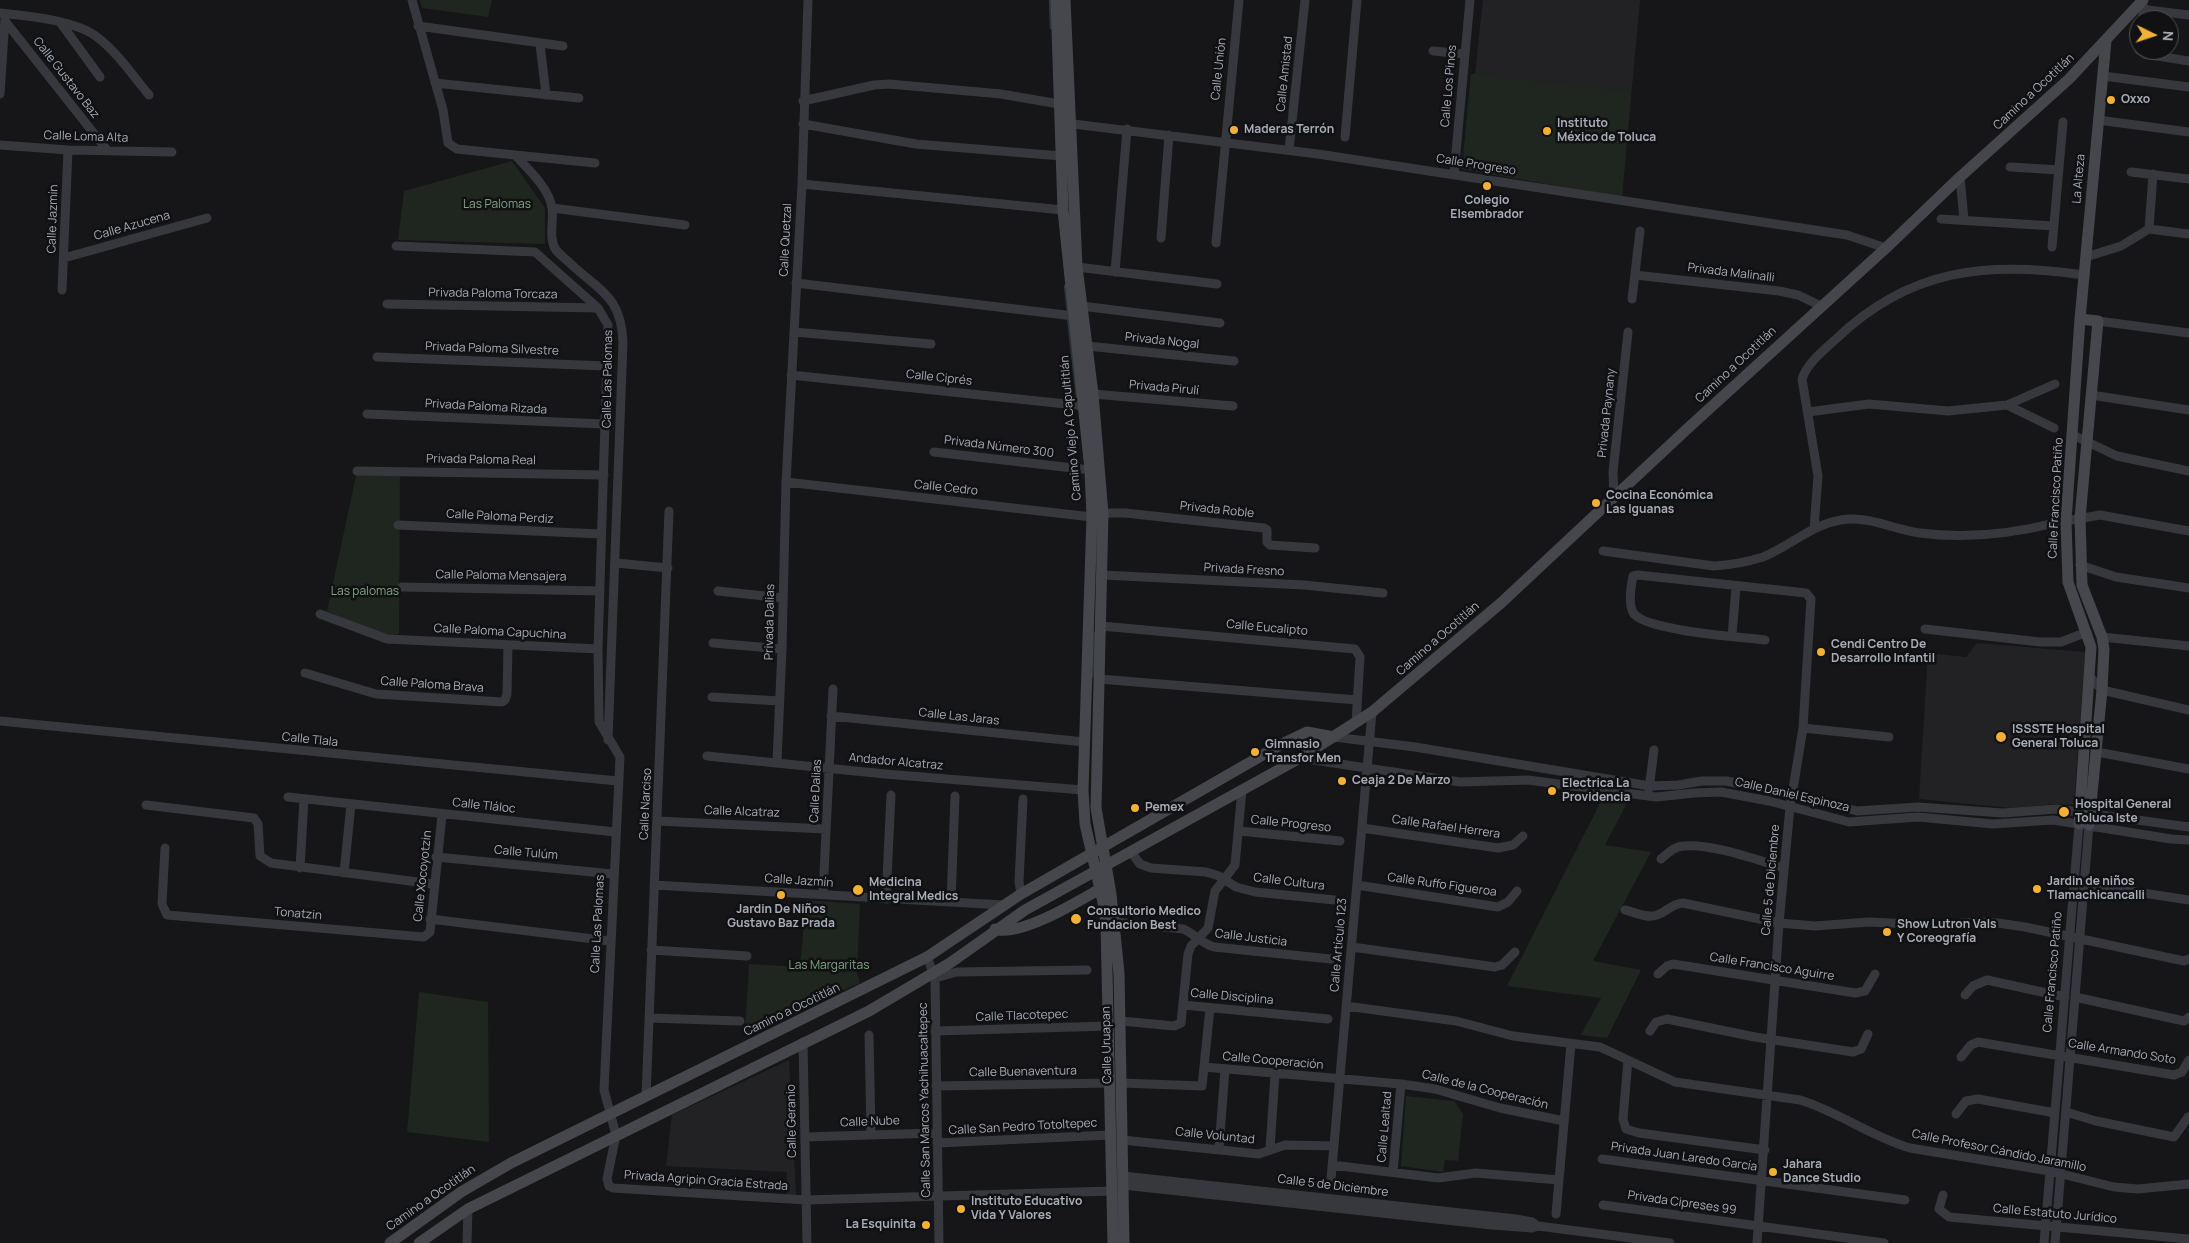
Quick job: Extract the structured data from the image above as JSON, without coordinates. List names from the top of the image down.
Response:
{
  "streets": {
    "main road": [
      "Camino a Ocotitlán",
      "La Alteza",
      "Camino Viejo A Capultitlán",
      "Calle Francisco Patiño",
      "Calle Uruapan"
    ],
    "street": [
      "Calle Unión",
      "Calle Amistad",
      "Calle Gustavo Baz",
      "Calle Los Pinos",
      "Calle Loma Alta",
      "Calle Progreso",
      "Calle Jazmín",
      "Calle Azucena",
      "Calle Quetzal",
      "Privada Malinalli",
      "Privada Paloma Torcaza",
      "Privada Nogal",
      "Privada Paloma Silvestre",
      "Calle Ciprés",
      "Calle Las Palomas",
      "Privada Pirulí",
      "Privada Paloma Rizada",
      "Privada Paynany",
      "Privada Número 300",
      "Privada Paloma Real",
      "Calle Cedro",
      "Privada Roble",
      "Calle Paloma Perdiz",
      "Privada Fresno",
      "Calle Paloma Mensajera",
      "Privada Dalias",
      "Calle Eucalipto",
      "Calle Paloma Capuchina",
      "Calle Paloma Brava",
      "Calle Las Jaras",
      "Calle Tlala",
      "Andador Alcatraz",
      "Calle Dalias",
      "Calle Daniel Espinoza",
      "Calle Narciso",
      "Calle Tláloc",
      "Calle Alcatraz",
      "Calle Rafael Herrera",
      "Calle Tulúm",
      "Calle Xocoyotzin",
      "Calle 5 de Diciembre",
      "Calle Cultura",
      "Calle Ruffo Figueroa",
      "Tonatzin",
      "Calle Justicia",
      "Calle Artículo 123",
      "Calle Francisco Aguirre",
      "Calle Disciplina",
      "Calle Tlacotepec",
      "Calle Armando Soto",
      "Calle Cooperación",
      "Calle Buenaventura",
      "Calle de la Cooperación",
      "Calle San Marcos Yachihuacaltepec",
      "Calle Geranio",
      "Calle Nube",
      "Calle San Pedro Totoltepec",
      "Calle Lealtad",
      "Calle Voluntad",
      "Calle Profesor Cándido Jaramillo",
      "Privada Juan Laredo García",
      "Privada Agripin Gracia Estrada",
      "Privada Cipreses 99",
      "Calle Estatuto Jurídico"
    ]
  },
  "crossings": [
    ["Calle Unión", "Calle Progreso"],
    ["Calle Amistad", "Calle Progreso"],
    ["Calle Gustavo Baz", "Calle Loma Alta"],
    ["Calle Los Pinos", "Calle Progreso"],
    ["Camino a Ocotitlán", "Calle Progreso"],
    ["Camino a Ocotitlán", "La Alteza"],
    ["Camino a Ocotitlán", "Calle Jazmín"],
    ["Camino a Ocotitlán", "Privada Malinalli"],
    ["Camino a Ocotitlán", "Calle Las Palomas"],
    ["Camino a Ocotitlán", "Privada Paynany"],
    ["Camino a Ocotitlán", "Camino Viejo A Capultitlán"],
    ["Camino a Ocotitlán", "Calle Eucalipto"],
    ["Camino a Ocotitlán", "Calle Daniel Espinoza"],
    ["Camino a Ocotitlán", "Calle Narciso"],
    ["Camino a Ocotitlán", "Calle Cultura"],
    ["Camino a Ocotitlán", "Calle Artículo 123"],
    ["Camino a Ocotitlán", "Calle Uruapan"],
    ["Camino a Ocotitlán", "Calle San Marcos Yachihuacaltepec"],
    ["Camino a Ocotitlán", "Calle Geranio"],
    ["Camino a Ocotitlán", "Privada Agripin Gracia Estrada"],
    ["Calle Loma Alta", "Calle Jazmín"],
    ["Calle Progreso", "Camino Viejo A Capultitlán"],
    ["La Alteza", "Calle Francisco Patiño"],
    ["Calle Jazmín", "Calle Azucena"],
    ["Calle Jazmín", "Calle Dalias"],
    ["Calle Jazmín", "Calle Narciso"],
    ["Calle Quetzal", "Calle Ciprés"],
    ["Calle Quetzal", "Calle Cedro"],
    ["Calle Quetzal", "Privada Dalias"],
    ["Privada Paloma Torcaza", "Calle Las Palomas"],
    ["Privada Nogal", "Camino Viejo A Capultitlán"],
    ["Privada Paloma Silvestre", "Calle Las Palomas"],
    ["Calle Ciprés", "Camino Viejo A Capultitlán"],
    ["Calle Las Palomas", "Privada Paloma Rizada"],
    ["Calle Las Palomas", "Privada Paloma Real"],
    ["Calle Las Palomas", "Calle Paloma Perdiz"],
    ["Calle Las Palomas", "Calle Paloma Mensajera"],
    ["Calle Las Palomas", "Calle Paloma Capuchina"],
    ["Calle Las Palomas", "Calle Tlala"],
    ["Calle Las Palomas", "Calle Tláloc"],
    ["Calle Las Palomas", "Calle Tulúm"],
    ["Calle Las Palomas", "Privada Agripin Gracia Estrada"],
    ["Privada Pirulí", "Camino Viejo A Capultitlán"],
    ["Camino Viejo A Capultitlán", "Privada Número 300"],
    ["Camino Viejo A Capultitlán", "Calle Cedro"],
    ["Camino Viejo A Capultitlán", "Privada Roble"],
    ["Camino Viejo A Capultitlán", "Privada Fresno"],
    ["Camino Viejo A Capultitlán", "Calle Eucalipto"],
    ["Camino Viejo A Capultitlán", "Calle Las Jaras"],
    ["Camino Viejo A Capultitlán", "Andador Alcatraz"],
    ["Camino Viejo A Capultitlán", "Calle Uruapan"],
    ["Calle Cedro", "Privada Roble"],
    ["Calle Cedro", "Privada Dalias"],
    ["Calle Francisco Patiño", "Calle Daniel Espinoza"],
    ["Calle Francisco Patiño", "Calle Armando Soto"],
    ["Calle Francisco Patiño", "Calle Profesor Cándido Jaramillo"],
    ["Calle Francisco Patiño", "Calle Estatuto Jurídico"],
    ["Privada Dalias", "Andador Alcatraz"],
    ["Calle Paloma Capuchina", "Calle Paloma Brava"],
    ["Calle Las Jaras", "Calle Dalias"],
    ["Andador Alcatraz", "Calle Dalias"],
    ["Calle Dalias", "Calle Alcatraz"],
    ["Calle Daniel Espinoza", "Calle 5 de Diciembre"],
    ["Calle Daniel Espinoza", "Calle Artículo 123"],
    ["Calle Narciso", "Calle Alcatraz"],
    ["Calle Tláloc", "Calle Xocoyotzin"],
    ["Calle Rafael Herrera", "Calle Artículo 123"],
    ["Calle Tulúm", "Calle Xocoyotzin"],
    ["Calle Xocoyotzin", "Tonatzin"],
    ["Calle 5 de Diciembre", "Calle Francisco Aguirre"],
    ["Calle 5 de Diciembre", "Calle Uruapan"],
    ["Calle 5 de Diciembre", "Calle Profesor Cándido Jaramillo"],
    ["Calle 5 de Diciembre", "Privada Juan Laredo García"],
    ["Calle 5 de Diciembre", "Privada Cipreses 99"],
    ["Calle Ruffo Figueroa", "Calle Artículo 123"],
    ["Calle Justicia", "Calle Uruapan"],
    ["Calle Artículo 123", "Calle Cooperación"],
    ["Calle Artículo 123", "Calle de la Cooperación"],
    ["Calle Artículo 123", "Calle Voluntad"],
    ["Calle Artículo 123", "Calle Profesor Cándido Jaramillo"],
    ["Calle Disciplina", "Calle Uruapan"],
    ["Calle Tlacotepec", "Calle Uruapan"],
    ["Calle Tlacotepec", "Calle San Marcos Yachihuacaltepec"],
    ["Calle Uruapan", "Calle Buenaventura"],
    ["Calle Uruapan", "Calle San Pedro Totoltepec"],
    ["Calle Uruapan", "Calle Voluntad"],
    ["Calle Uruapan", "Privada Agripin Gracia Estrada"],
    ["Calle Cooperación", "Calle de la Cooperación"],
    ["Calle Buenaventura", "Calle San Marcos Yachihuacaltepec"],
    ["Calle de la Cooperación", "Calle Lealtad"],
    ["Calle San Marcos Yachihuacaltepec", "Calle Nube"],
    ["Calle San Marcos Yachihuacaltepec", "Calle San Pedro Totoltepec"],
    ["Calle San Marcos Yachihuacaltepec", "Privada Agripin Gracia Estrada"],
    ["Calle Geranio", "Calle Nube"],
    ["Calle Geranio", "Privada Agripin Gracia Estrada"]
  ],
  "parks": ["Las Palomas", "Las palomas", "Las Margaritas"],
  "places": [
    "Oxxo",
    "Maderas Terrón",
    "Instituto México de Toluca",
    "Colegio Elsembrador",
    "Cocina Económica Las Iguanas",
    "Cendi Centro De Desarrollo Infantil",
    "ISSSTE Hospital General Toluca",
    "Gimnasio Transfor Men",
    "Ceaja 2 De Marzo",
    "Electrica La Providencia",
    "Pemex",
    "Hospital General Toluca Iste",
    "Jardin de niños Tlamachicancalli",
    "Medicina Integral Medics",
    "Jardin De Niños Gustavo Baz Prada",
    "Consultorio Medico Fundacion Best",
    "Show Lutron Vals Y Coreografía",
    "Jahara Dance Studio",
    "Instituto Educativo Vida Y Valores",
    "La Esquinita"
  ],
  "north": "right"
}
